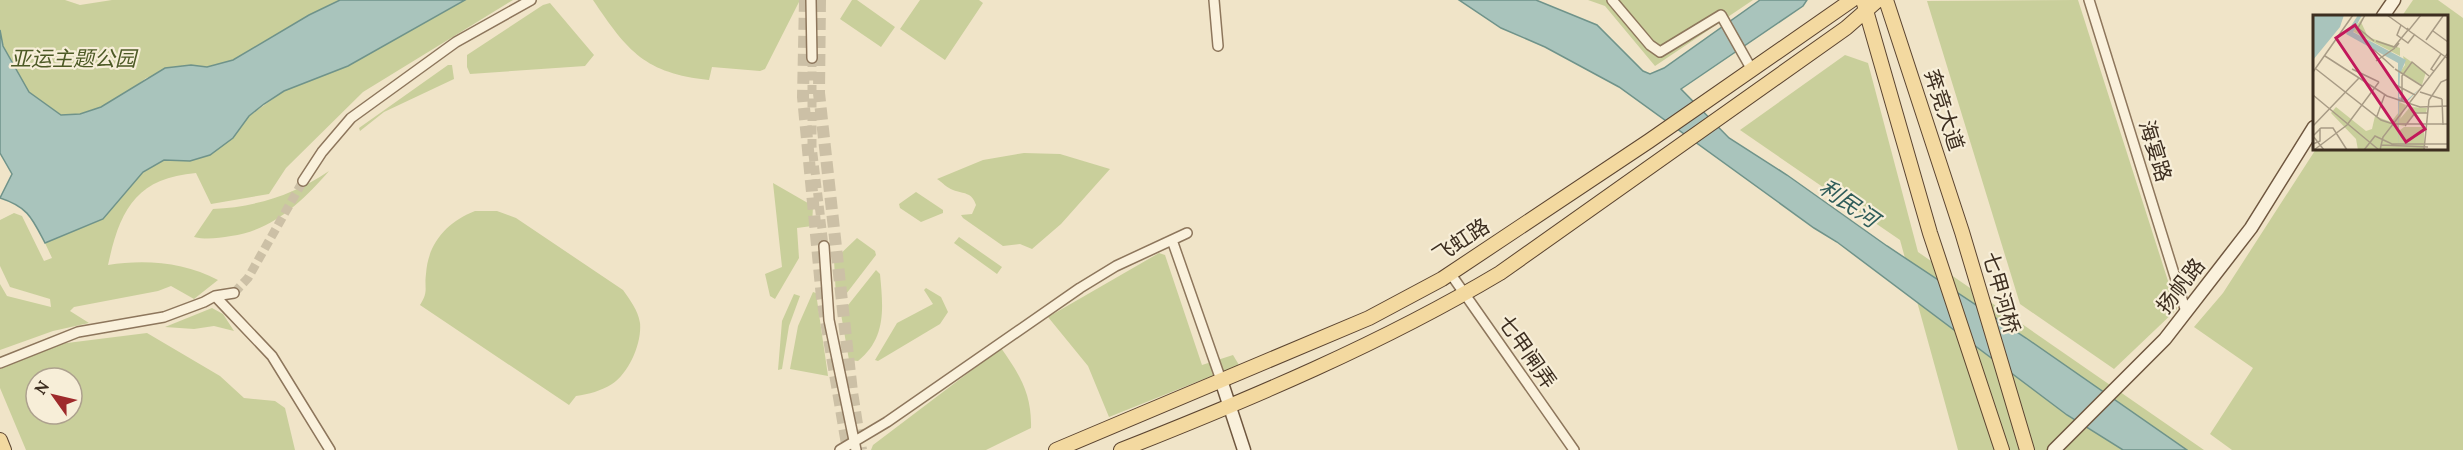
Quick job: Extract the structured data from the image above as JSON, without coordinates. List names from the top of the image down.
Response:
{
  "streets": {
    "main road": ["奔竞大道", "飞虹路", "七甲河桥"],
    "street": ["海宴路", "扬帆路", "七甲闸弄"]
  },
  "crossings": [
    ["奔竞大道", "七甲河桥"],
    ["海宴路", "扬帆路"],
    ["飞虹路", "七甲闸弄"]
  ],
  "water": ["利民河"],
  "parks": ["亚运主题公园"],
  "north": "top left"
}
